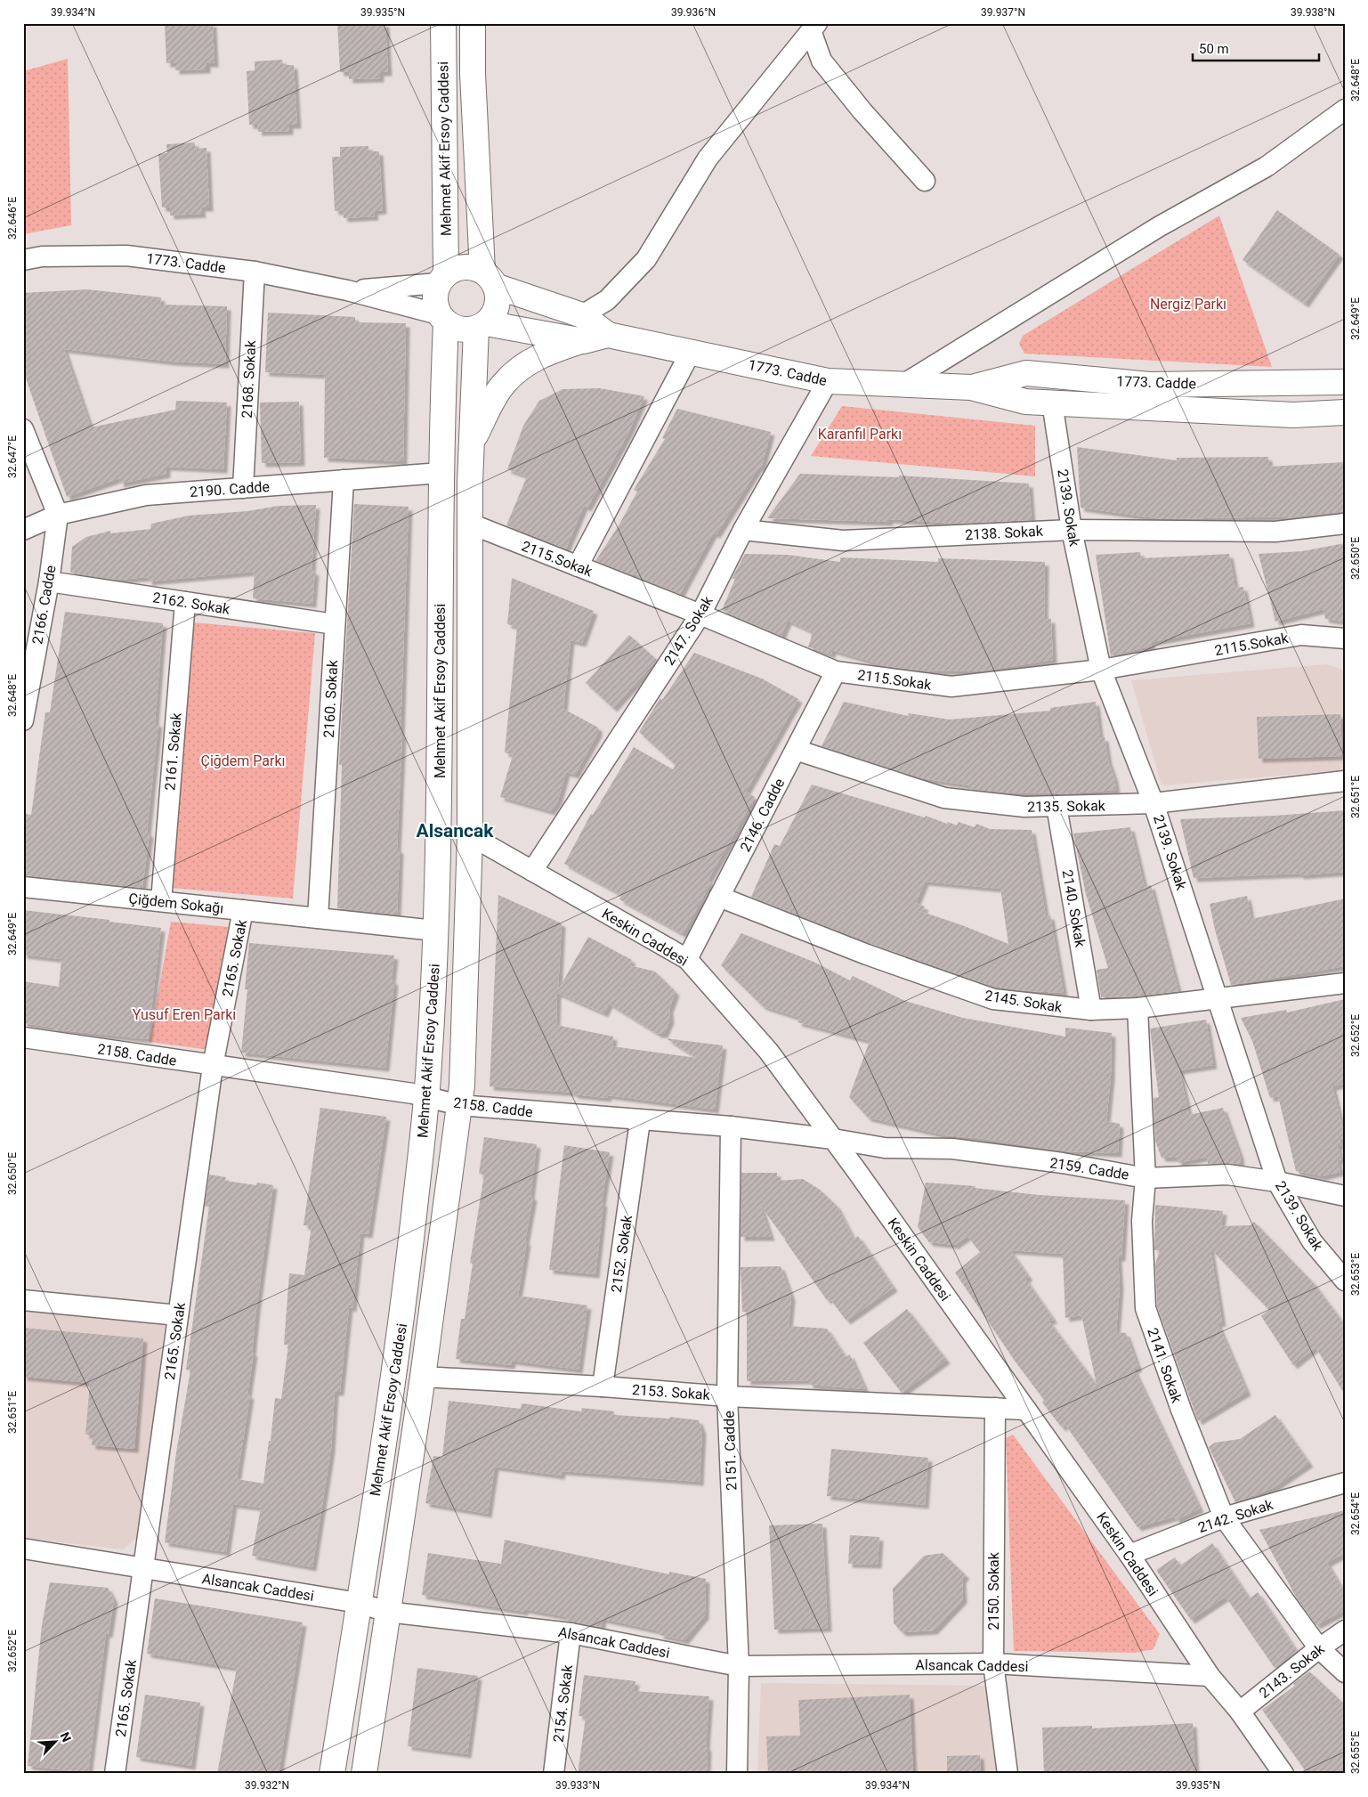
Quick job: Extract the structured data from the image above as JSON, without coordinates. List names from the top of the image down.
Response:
{
  "streets": {
    "street": [
      "Mehmet Akif Ersoy Caddesi",
      "1773. Cadde",
      "2168. Sokak",
      "2190. Cadde",
      "2139. Sokak",
      "2138. Sokak",
      "2115.Sokak",
      "2162. Sokak",
      "2166. Cadde",
      "2147. Sokak",
      "2160. Sokak",
      "2161. Sokak",
      "2135. Sokak",
      "2146. Cadde",
      "Çiğdem Sokağı",
      "2140. Sokak",
      "Keskin Caddesi",
      "2165. Sokak",
      "2145. Sokak",
      "2158. Cadde",
      "2159. Cadde",
      "2152. Sokak",
      "2141. Sokak",
      "2153. Sokak",
      "2151. Cadde",
      "2142. Sokak",
      "Alsancak Caddesi",
      "2150. Sokak",
      "2143. Sokak",
      "2154. Sokak"
    ]
  },
  "crossings": [
    ["Mehmet Akif Ersoy Caddesi", "1773. Cadde"],
    ["Mehmet Akif Ersoy Caddesi", "2190. Cadde"],
    ["Mehmet Akif Ersoy Caddesi", "2115.Sokak"],
    ["Mehmet Akif Ersoy Caddesi", "Çiğdem Sokağı"],
    ["Mehmet Akif Ersoy Caddesi", "Keskin Caddesi"],
    ["Mehmet Akif Ersoy Caddesi", "2158. Cadde"],
    ["Mehmet Akif Ersoy Caddesi", "2153. Sokak"],
    ["Mehmet Akif Ersoy Caddesi", "Alsancak Caddesi"],
    ["1773. Cadde", "2168. Sokak"],
    ["1773. Cadde", "2139. Sokak"],
    ["1773. Cadde", "2147. Sokak"],
    ["2168. Sokak", "2190. Cadde"],
    ["2190. Cadde", "2166. Cadde"],
    ["2190. Cadde", "2160. Sokak"],
    ["2139. Sokak", "2138. Sokak"],
    ["2139. Sokak", "2115.Sokak"],
    ["2139. Sokak", "2135. Sokak"],
    ["2139. Sokak", "2145. Sokak"],
    ["2139. Sokak", "2159. Cadde"],
    ["2138. Sokak", "2147. Sokak"],
    ["2115.Sokak", "2147. Sokak"],
    ["2115.Sokak", "2146. Cadde"],
    ["2162. Sokak", "2166. Cadde"],
    ["2162. Sokak", "2160. Sokak"],
    ["2162. Sokak", "2161. Sokak"],
    ["2147. Sokak", "Keskin Caddesi"],
    ["2160. Sokak", "Çiğdem Sokağı"],
    ["2161. Sokak", "Çiğdem Sokağı"],
    ["2135. Sokak", "2146. Cadde"],
    ["2135. Sokak", "2140. Sokak"],
    ["2146. Cadde", "Keskin Caddesi"],
    ["2146. Cadde", "2145. Sokak"],
    ["Çiğdem Sokağı", "2165. Sokak"],
    ["2140. Sokak", "2145. Sokak"],
    ["Keskin Caddesi", "2158. Cadde"],
    ["Keskin Caddesi", "2159. Cadde"],
    ["Keskin Caddesi", "2153. Sokak"],
    ["Keskin Caddesi", "2142. Sokak"],
    ["Keskin Caddesi", "Alsancak Caddesi"],
    ["Keskin Caddesi", "2143. Sokak"],
    ["2165. Sokak", "2158. Cadde"],
    ["2165. Sokak", "Alsancak Caddesi"],
    ["2145. Sokak", "2141. Sokak"],
    ["2158. Cadde", "2159. Cadde"],
    ["2158. Cadde", "2152. Sokak"],
    ["2158. Cadde", "2151. Cadde"],
    ["2159. Cadde", "2141. Sokak"],
    ["2152. Sokak", "2153. Sokak"],
    ["2141. Sokak", "2142. Sokak"],
    ["2141. Sokak", "2143. Sokak"],
    ["2153. Sokak", "2151. Cadde"],
    ["2153. Sokak", "2150. Sokak"],
    ["2151. Cadde", "Alsancak Caddesi"],
    ["Alsancak Caddesi", "2150. Sokak"],
    ["Alsancak Caddesi", "2154. Sokak"]
  ],
  "districts": ["Alsancak"],
  "parks": [
    "Nergiz Parkı",
    "Karanfil Parkı",
    "Çiğdem Parkı",
    "Yusuf Eren Parkı"
  ],
  "scale_bar": "50 m",
  "north": "top right",
  "coordinates": [
    "39.934°N",
    "39.935°N",
    "39.936°N",
    "39.937°N",
    "39.938°N",
    "32.648°E",
    "32.646°E",
    "32.649°E",
    "32.647°E",
    "32.650°E",
    "32.651°E",
    "32.652°E",
    "32.653°E",
    "32.654°E",
    "32.655°E",
    "39.932°N",
    "39.933°N"
  ]
}
